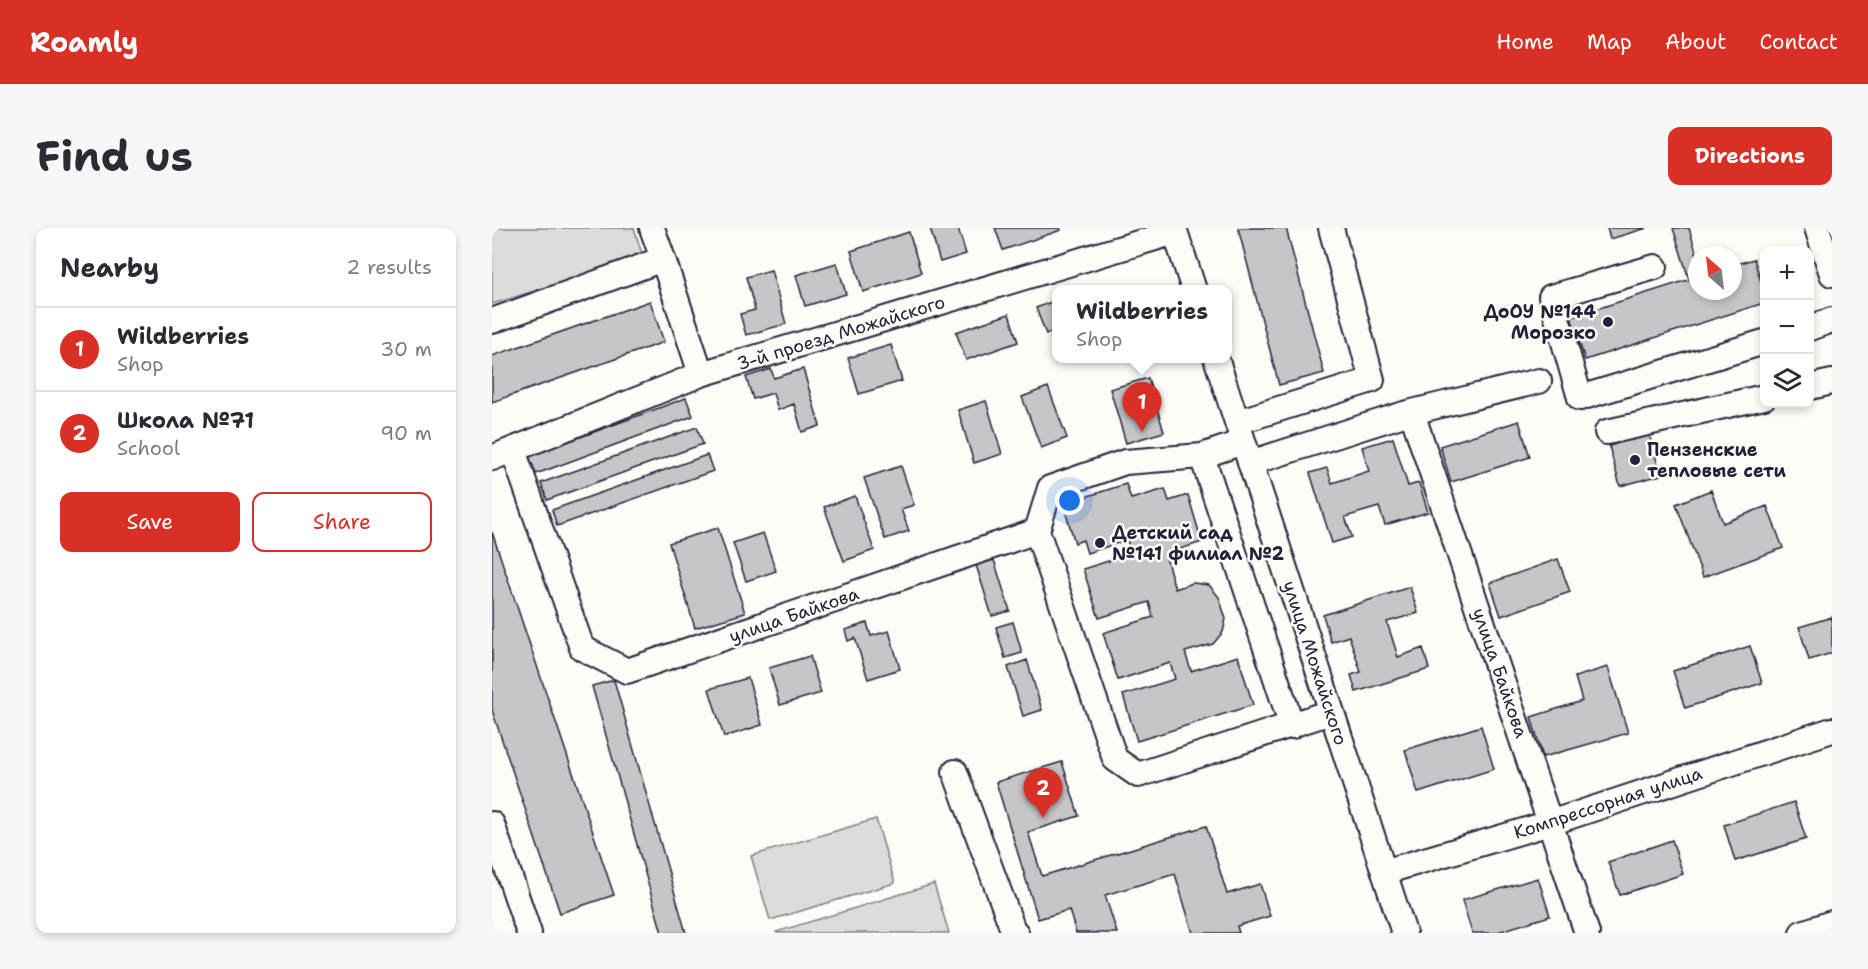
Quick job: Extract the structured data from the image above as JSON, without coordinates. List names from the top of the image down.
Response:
{
  "streets": {
    "street": [
      "3-й проезд Можайского",
      "улица Байкова",
      "улица Можайского",
      "Компрессорная улица"
    ]
  },
  "crossings": [
    ["3-й проезд Можайского", "улица Байкова"],
    ["улица Байкова", "Компрессорная улица"],
    ["улица Можайского", "Компрессорная улица"]
  ],
  "places": ["ДоОУ №144 Морозко", "Пензенские тепловые сети", "Детский сад №141 филиал №2"],
  "north": "top left",
  "page": {
    "header": "Roamly",
    "nav": [
      "Home",
      "Map",
      "About",
      "Contact"
    ],
    "buttons": [
      "Directions",
      ["Save", "Share"]
    ],
    "title": "Find us",
    "heading": ["Nearby", "2 results"],
    "map_buttons": ["+", "−"],
    "popup": ["Wildberries", "Shop"],
    "list": [
      {
        "mark": "1",
        "name": "Wildberries",
        "note": "Shop",
        "value": "30 m"
      },
      {
        "mark": "2",
        "name": "Школа №71",
        "note": "School",
        "value": "90 m"
      }
    ],
    "pins": ["1", "2"]
  }
}
